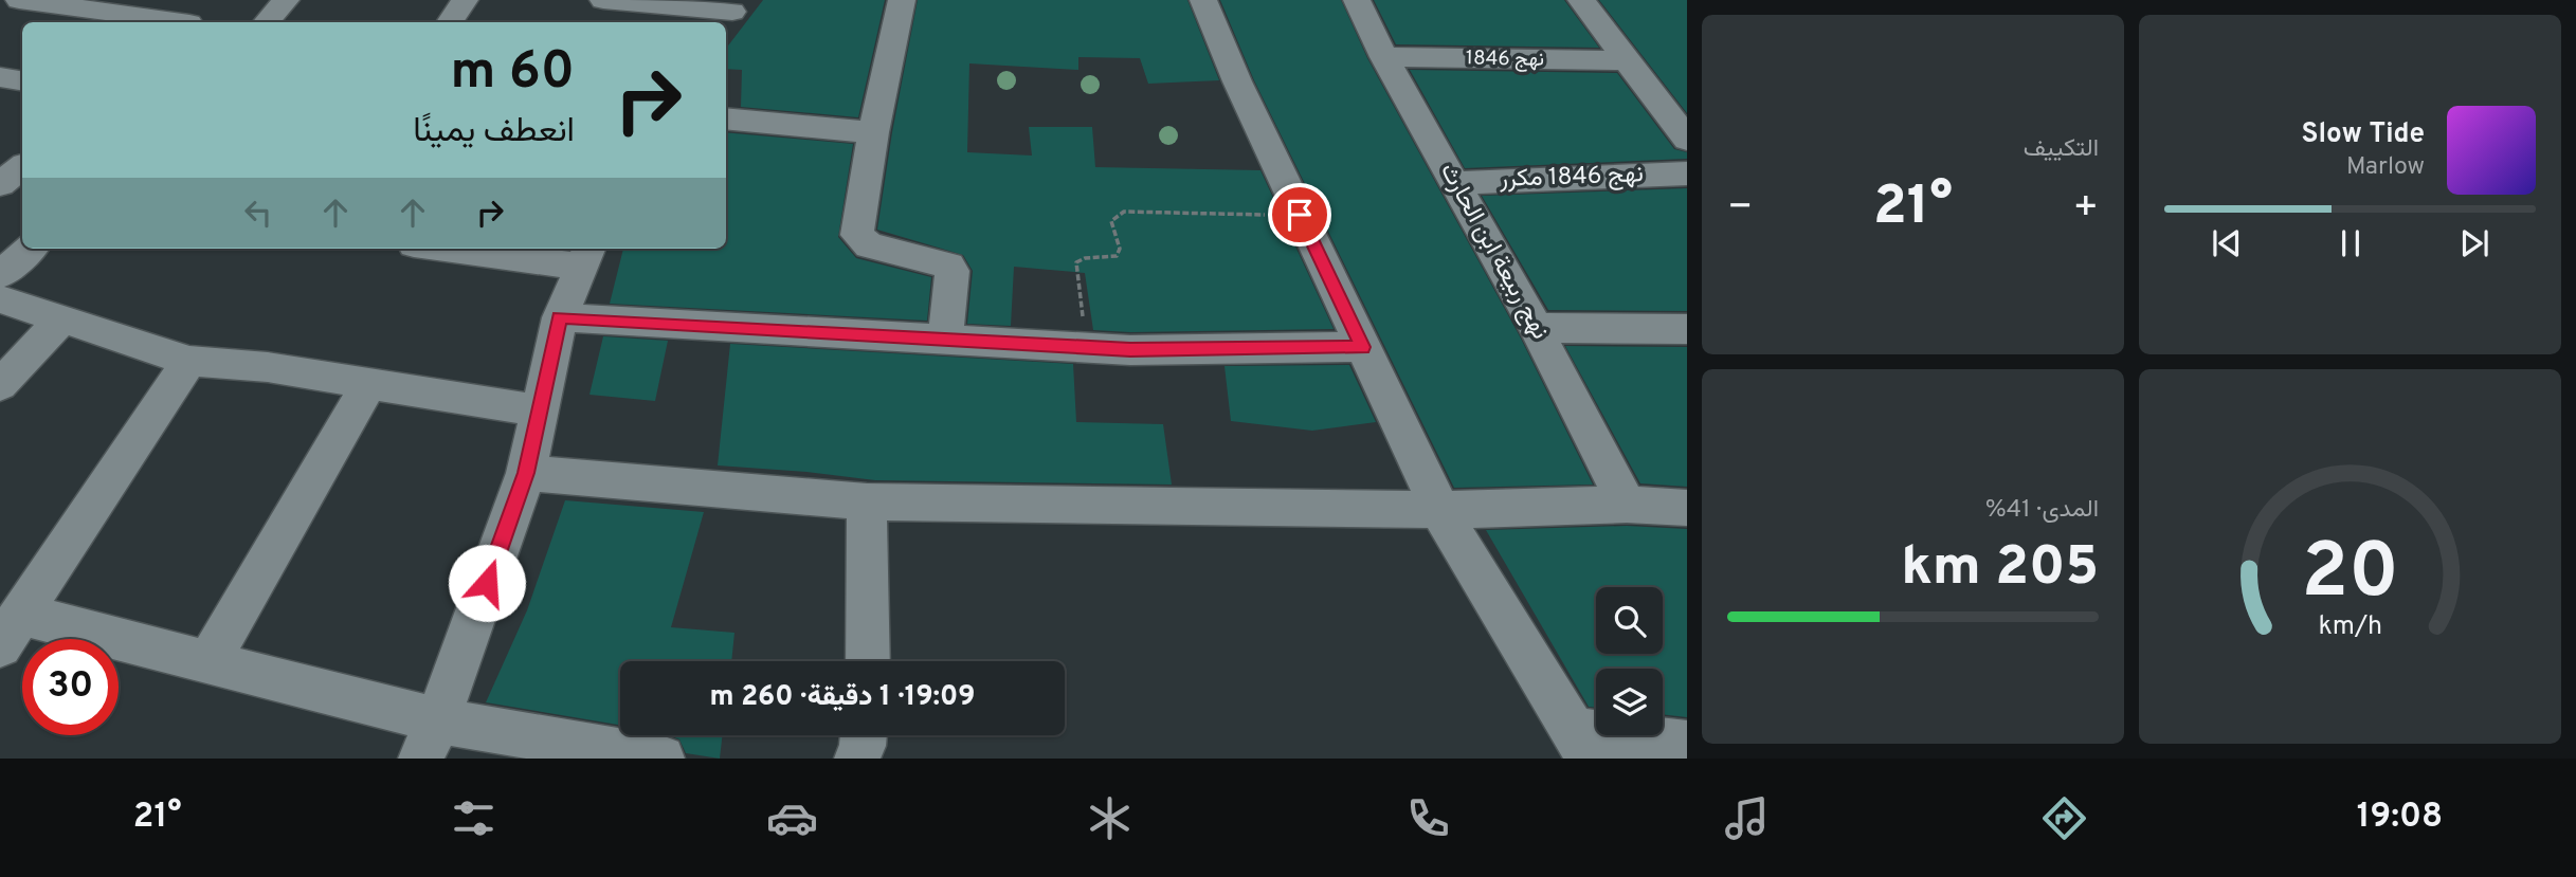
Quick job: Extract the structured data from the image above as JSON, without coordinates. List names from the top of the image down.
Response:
{
  "streets": {
    "street": ["نهج 1846", "نهج 1846 مكرر", "نهج ربيعة ابن الحارث"]
  },
  "crossings": [
    ["نهج 1846", "نهج ربيعة ابن الحارث"],
    ["نهج 1846 مكرر", "نهج ربيعة ابن الحارث"]
  ],
  "page": {
    "tile": [
      "التكييف",
      ["المدى · 41%", "205 km"]
    ],
    "turn": ["60 m", "انعطف يمينًا"],
    "song": ["Slow Tide", "Marlow"],
    "heat": ["−", "21°", "+"],
    "limit": "30",
    "trip": "19:09 · 1 دقيقة · 260 m",
    "tabs": ["19:08", "21°"],
    "gauge": ["20", "km/h"]
  }
}
